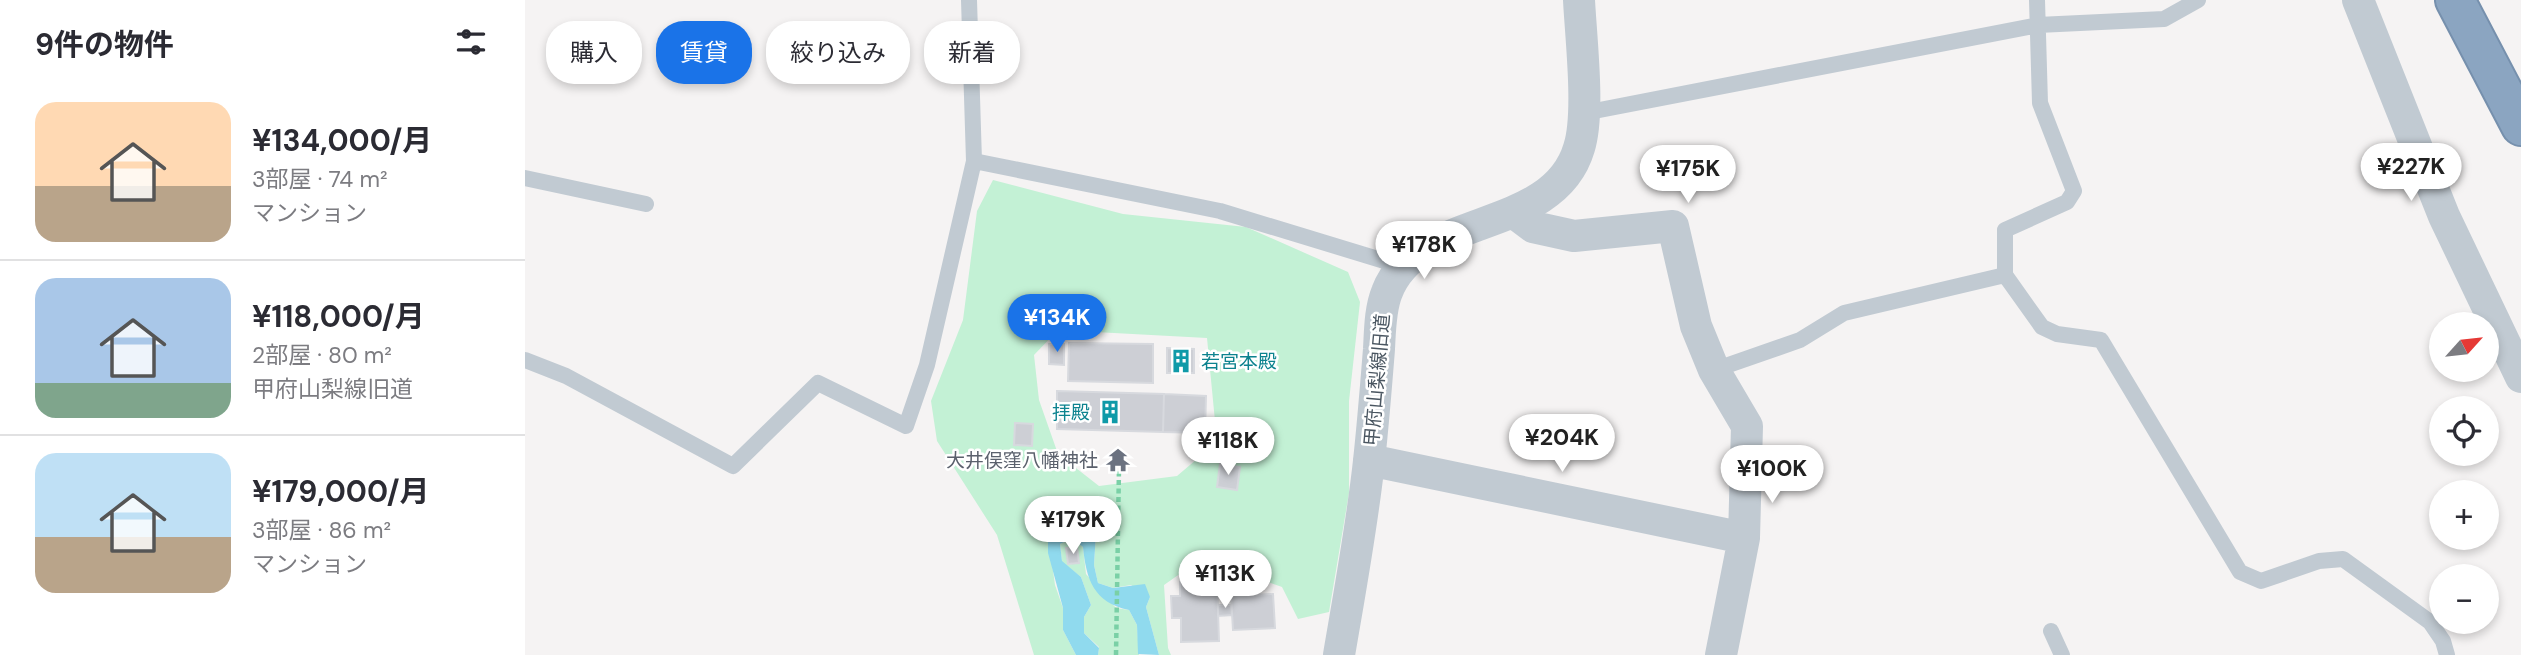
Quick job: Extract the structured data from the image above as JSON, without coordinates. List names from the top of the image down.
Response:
{
  "streets": {
    "street": ["甲府山梨線旧道"]
  },
  "places": {
    "building": ["若宮本殿", "拝殿"],
    "temple": ["大井俣窪八幡神社"]
  },
  "north": "top right",
  "page": {
    "heading": "9件の物件",
    "chip": [
      "購入",
      "賃貸",
      "絞り込み",
      "新着"
    ],
    "list": [
      {
        "name": "¥134,000/月",
        "note": "3部屋 · 74 m² · マンション"
      },
      {
        "name": "¥118,000/月",
        "note": "2部屋 · 80 m² · 甲府山梨線旧道"
      },
      {
        "name": "¥179,000/月",
        "note": "3部屋 · 86 m² · マンション"
      }
    ],
    "price": [
      "¥227K",
      "¥175K",
      "¥178K",
      "¥134K",
      "¥204K",
      "¥118K",
      "¥100K",
      "¥179K",
      "¥113K"
    ],
    "map_buttons": ["+", "−"]
  }
}
